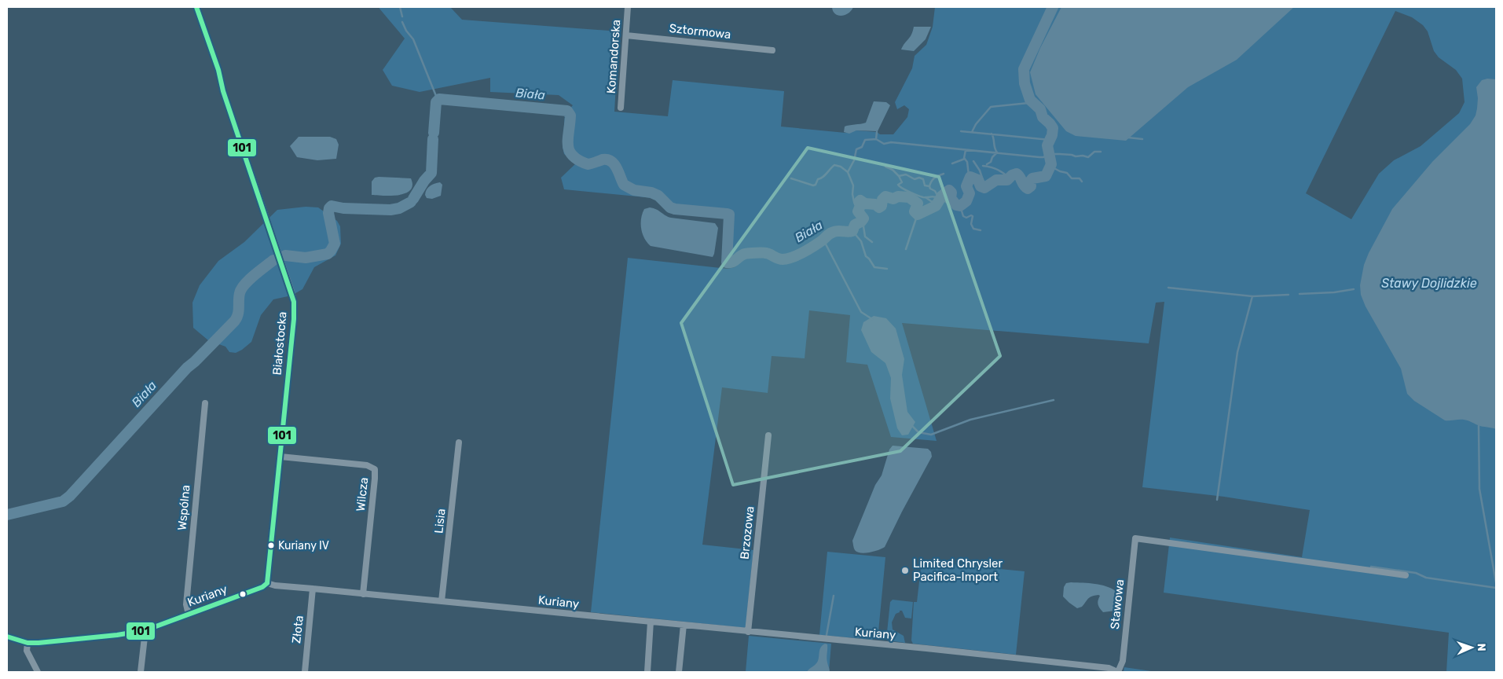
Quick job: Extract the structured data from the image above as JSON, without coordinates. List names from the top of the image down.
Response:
{
  "streets": {
    "street": [
      "Sztormowa",
      "Komandorska",
      "Białostocka",
      "Wilcza",
      "Wspólna",
      "Lisia",
      "Brzozowa",
      "Kuriany",
      "Stawowa",
      "Złota"
    ]
  },
  "crossings": [
    ["Sztormowa", "Komandorska"],
    ["Białostocka", "Wilcza"],
    ["Białostocka", "Kuriany"],
    ["Wilcza", "Kuriany"],
    ["Wspólna", "Kuriany"],
    ["Lisia", "Kuriany"],
    ["Brzozowa", "Kuriany"],
    ["Kuriany", "Stawowa"],
    ["Kuriany", "Złota"]
  ],
  "water": ["Biała", "Stawy Dojlidzkie"],
  "places": ["Kuriany IV", "Limited Chrysler Pacifica-Import"],
  "lines": ["transit line 101"],
  "north": "right"
}
